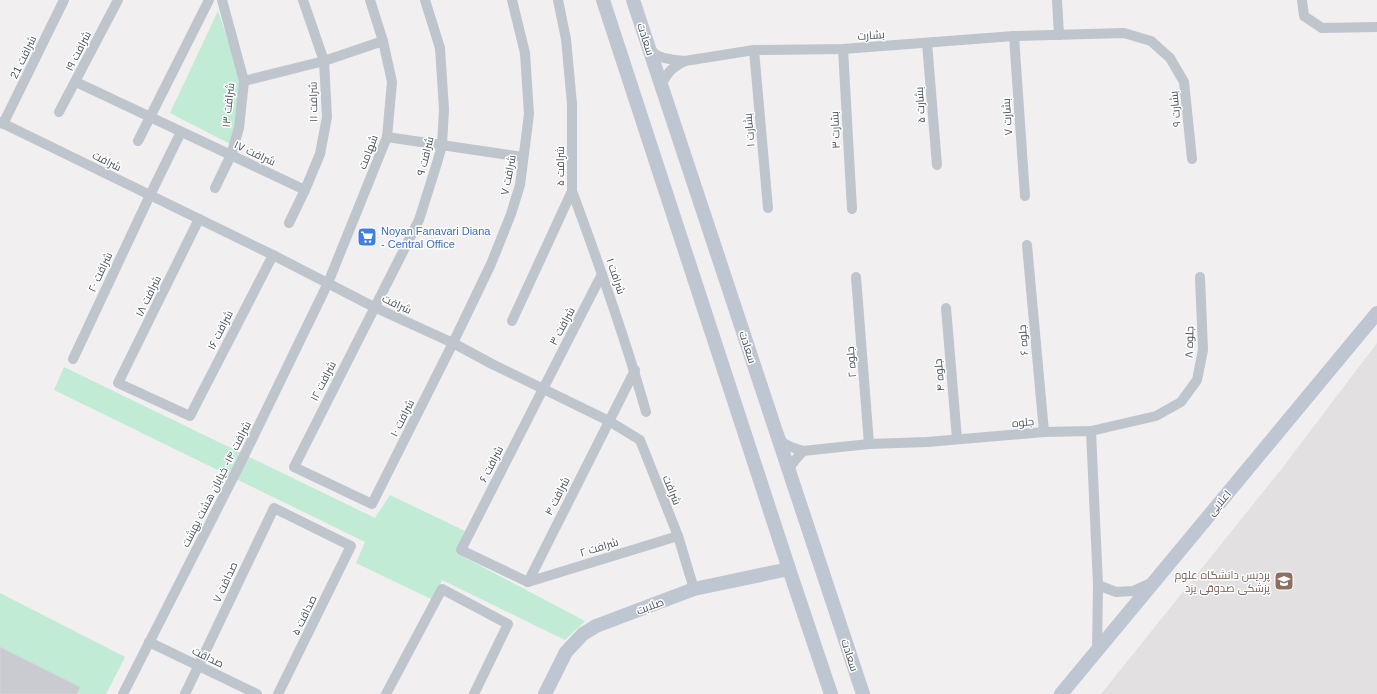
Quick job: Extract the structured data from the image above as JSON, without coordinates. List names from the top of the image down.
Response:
{
  "streets": {
    "street": [
      "بشارت",
      "سعادت",
      "شرافت ۱۹",
      "شرافت 21",
      "شرافت ۱۱",
      "شرافت ۱۳",
      "بشارت ۵",
      "بشارت ۹",
      "بشارت ۷",
      "بشارت ۱",
      "بشارت ۳",
      "شهامت",
      "شرافت ۱۷",
      "شرافت ۹",
      "شرافت",
      "شرافت ۵",
      "شرافت ۷",
      "شرافت ۲۰",
      "شرافت ۱",
      "شرافت ۱۸",
      "شرافت ۳",
      "شرافت ۱۶",
      "جلوه ۶",
      "جلوه ۸",
      "جلوه ۲",
      "جلوه ۴",
      "شرافت ۱۲",
      "شرافت ۱۰",
      "جلوه",
      "شرافت ۶",
      "شرافت ۱۴- خیابان هشت بهشت",
      "شرافت ۴",
      "اعلایی",
      "شرافت ۲",
      "صداقت ۷",
      "صلابت",
      "صداقت ۵",
      "صداقت"
    ]
  },
  "crossings": [
    ["بشارت", "بشارت ۵"],
    ["بشارت", "بشارت ۹"],
    ["بشارت", "بشارت ۷"],
    ["بشارت", "بشارت ۱"],
    ["بشارت", "بشارت ۳"],
    ["شرافت ۱۹", "شرافت ۱۷"],
    ["شرافت 21", "شرافت"],
    ["شرافت ۱۱", "شرافت ۱۷"],
    ["شرافت ۱۳", "شرافت ۱۷"],
    ["شهامت", "شرافت"],
    ["شهامت", "شرافت ۱۴- خیابان هشت بهشت"],
    ["شرافت ۱۷", "شرافت ۲۰"],
    ["شرافت ۹", "شرافت"],
    ["شرافت ۹", "شرافت ۱۲"],
    ["شرافت", "شرافت ۷"],
    ["شرافت", "شرافت ۲۰"],
    ["شرافت", "شرافت ۱۸"],
    ["شرافت", "شرافت ۳"],
    ["شرافت", "شرافت ۱۶"],
    ["شرافت", "شرافت ۱۲"],
    ["شرافت", "شرافت ۱۰"],
    ["شرافت", "شرافت ۶"],
    ["شرافت", "شرافت ۱۴- خیابان هشت بهشت"],
    ["شرافت", "شرافت ۴"],
    ["شرافت", "شرافت ۲"],
    ["شرافت", "صلابت"],
    ["شرافت ۵", "شرافت ۱"],
    ["شرافت ۷", "شرافت ۱۰"],
    ["شرافت ۱", "شرافت ۳"],
    ["شرافت ۱۸", "شرافت ۱۶"],
    ["شرافت ۳", "شرافت ۶"],
    ["جلوه ۶", "جلوه"],
    ["جلوه ۸", "جلوه"],
    ["جلوه ۲", "جلوه"],
    ["جلوه ۴", "جلوه"],
    ["شرافت ۱۲", "شرافت ۱۰"],
    ["شرافت ۶", "شرافت ۴"],
    ["شرافت ۶", "شرافت ۲"],
    ["شرافت ۱۴- خیابان هشت بهشت", "صداقت"],
    ["شرافت ۴", "شرافت ۲"],
    ["صداقت ۷", "صداقت ۵"],
    ["صداقت ۷", "صداقت"]
  ],
  "places": {
    "supermarket": ["Noyan Fanavari Diana - Central Office"],
    "school or university": ["پردیس دانشگاه علوم پزشکی صدوقی یزد"]
  }
}
